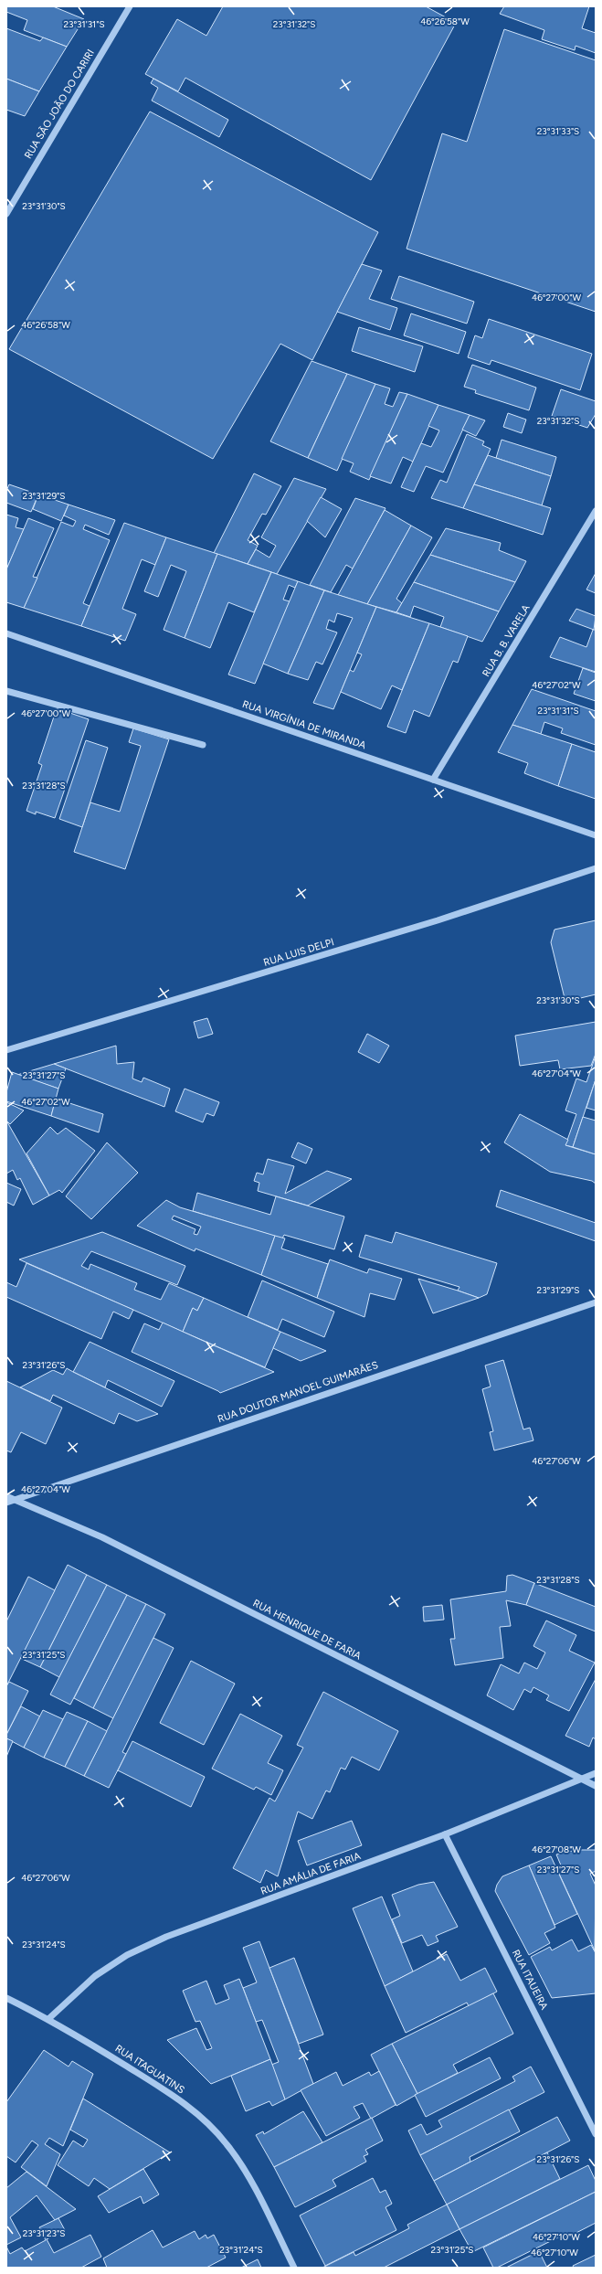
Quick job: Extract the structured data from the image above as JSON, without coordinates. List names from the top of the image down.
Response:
{
  "streets": {
    "street": [
      "RUA SÃO JOÃO DO CARIRI",
      "RUA B. B. VARELA",
      "RUA VIRGÍNIA DE MIRANDA",
      "RUA LUIS DELPI",
      "RUA DOUTOR MANOEL GUIMARÃES",
      "RUA HENRIQUE DE FARIA",
      "RUA AMÁLIA DE FARIA",
      "RUA ITAUEIRA",
      "RUA ITAGUATINS"
    ]
  },
  "crossings": [
    ["RUA B. B. VARELA", "RUA VIRGÍNIA DE MIRANDA"],
    ["RUA DOUTOR MANOEL GUIMARÃES", "RUA HENRIQUE DE FARIA"],
    ["RUA HENRIQUE DE FARIA", "RUA AMÁLIA DE FARIA"],
    ["RUA AMÁLIA DE FARIA", "RUA ITAUEIRA"],
    ["RUA AMÁLIA DE FARIA", "RUA ITAGUATINS"]
  ],
  "coordinates": [
    "46°26'58\"W",
    "23°31'31\"S",
    "23°31'32\"S",
    "23°31'33\"S",
    "23°31'30\"S",
    "46°27'00\"W",
    "23°31'29\"S",
    "46°27'02\"W",
    "23°31'28\"S",
    "46°27'04\"W",
    "23°31'27\"S",
    "23°31'26\"S",
    "46°27'06\"W",
    "23°31'25\"S",
    "46°27'08\"W",
    "23°31'24\"S",
    "23°31'23\"S",
    "46°27'10\"W"
  ]
}
